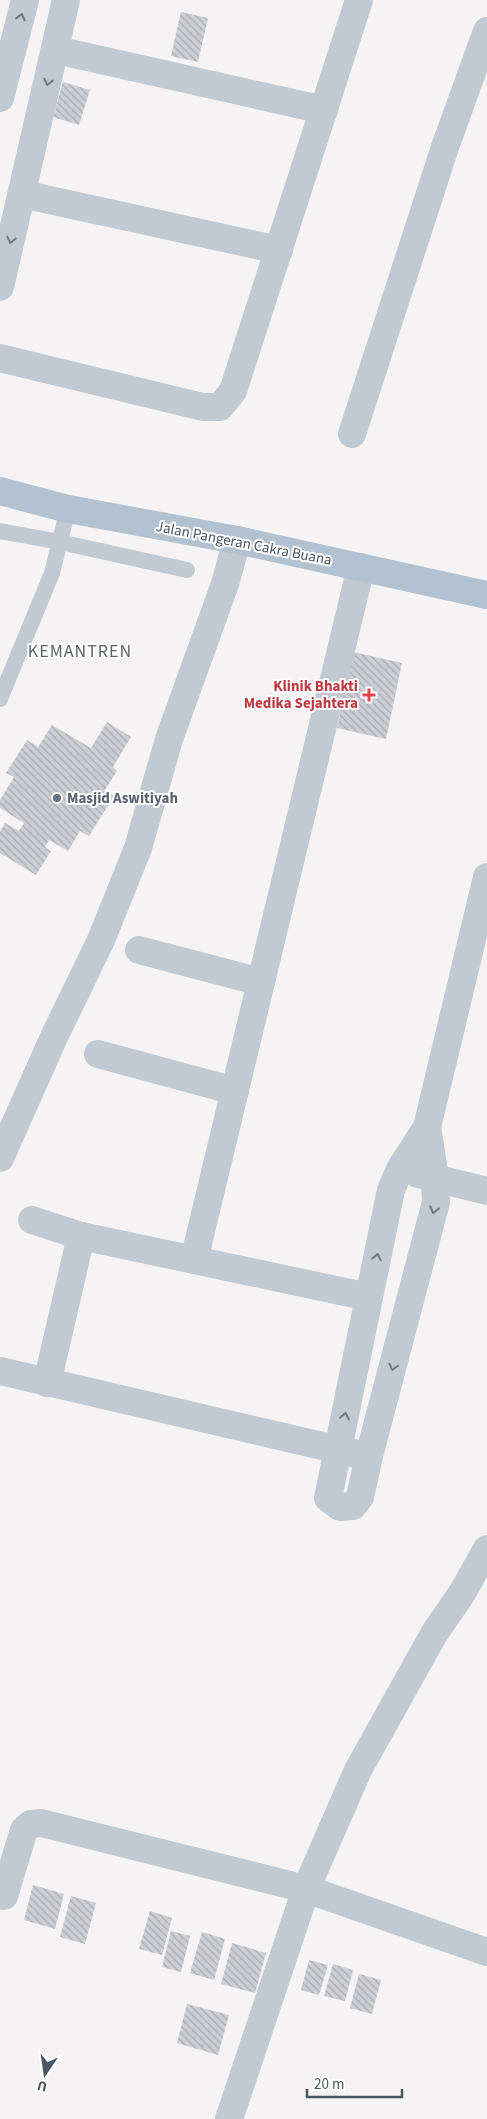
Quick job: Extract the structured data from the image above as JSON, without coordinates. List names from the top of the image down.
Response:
{
  "streets": {
    "main road": ["Jalan Pangeran Cakra Buana"]
  },
  "districts": ["KEMANTREN"],
  "places": {
    "health": ["Klinik Bhakti Medika Sejahtera"],
    "other": ["Masjid Aswitiyah"]
  },
  "scale_bar": "20 m",
  "north": "bottom"
}
